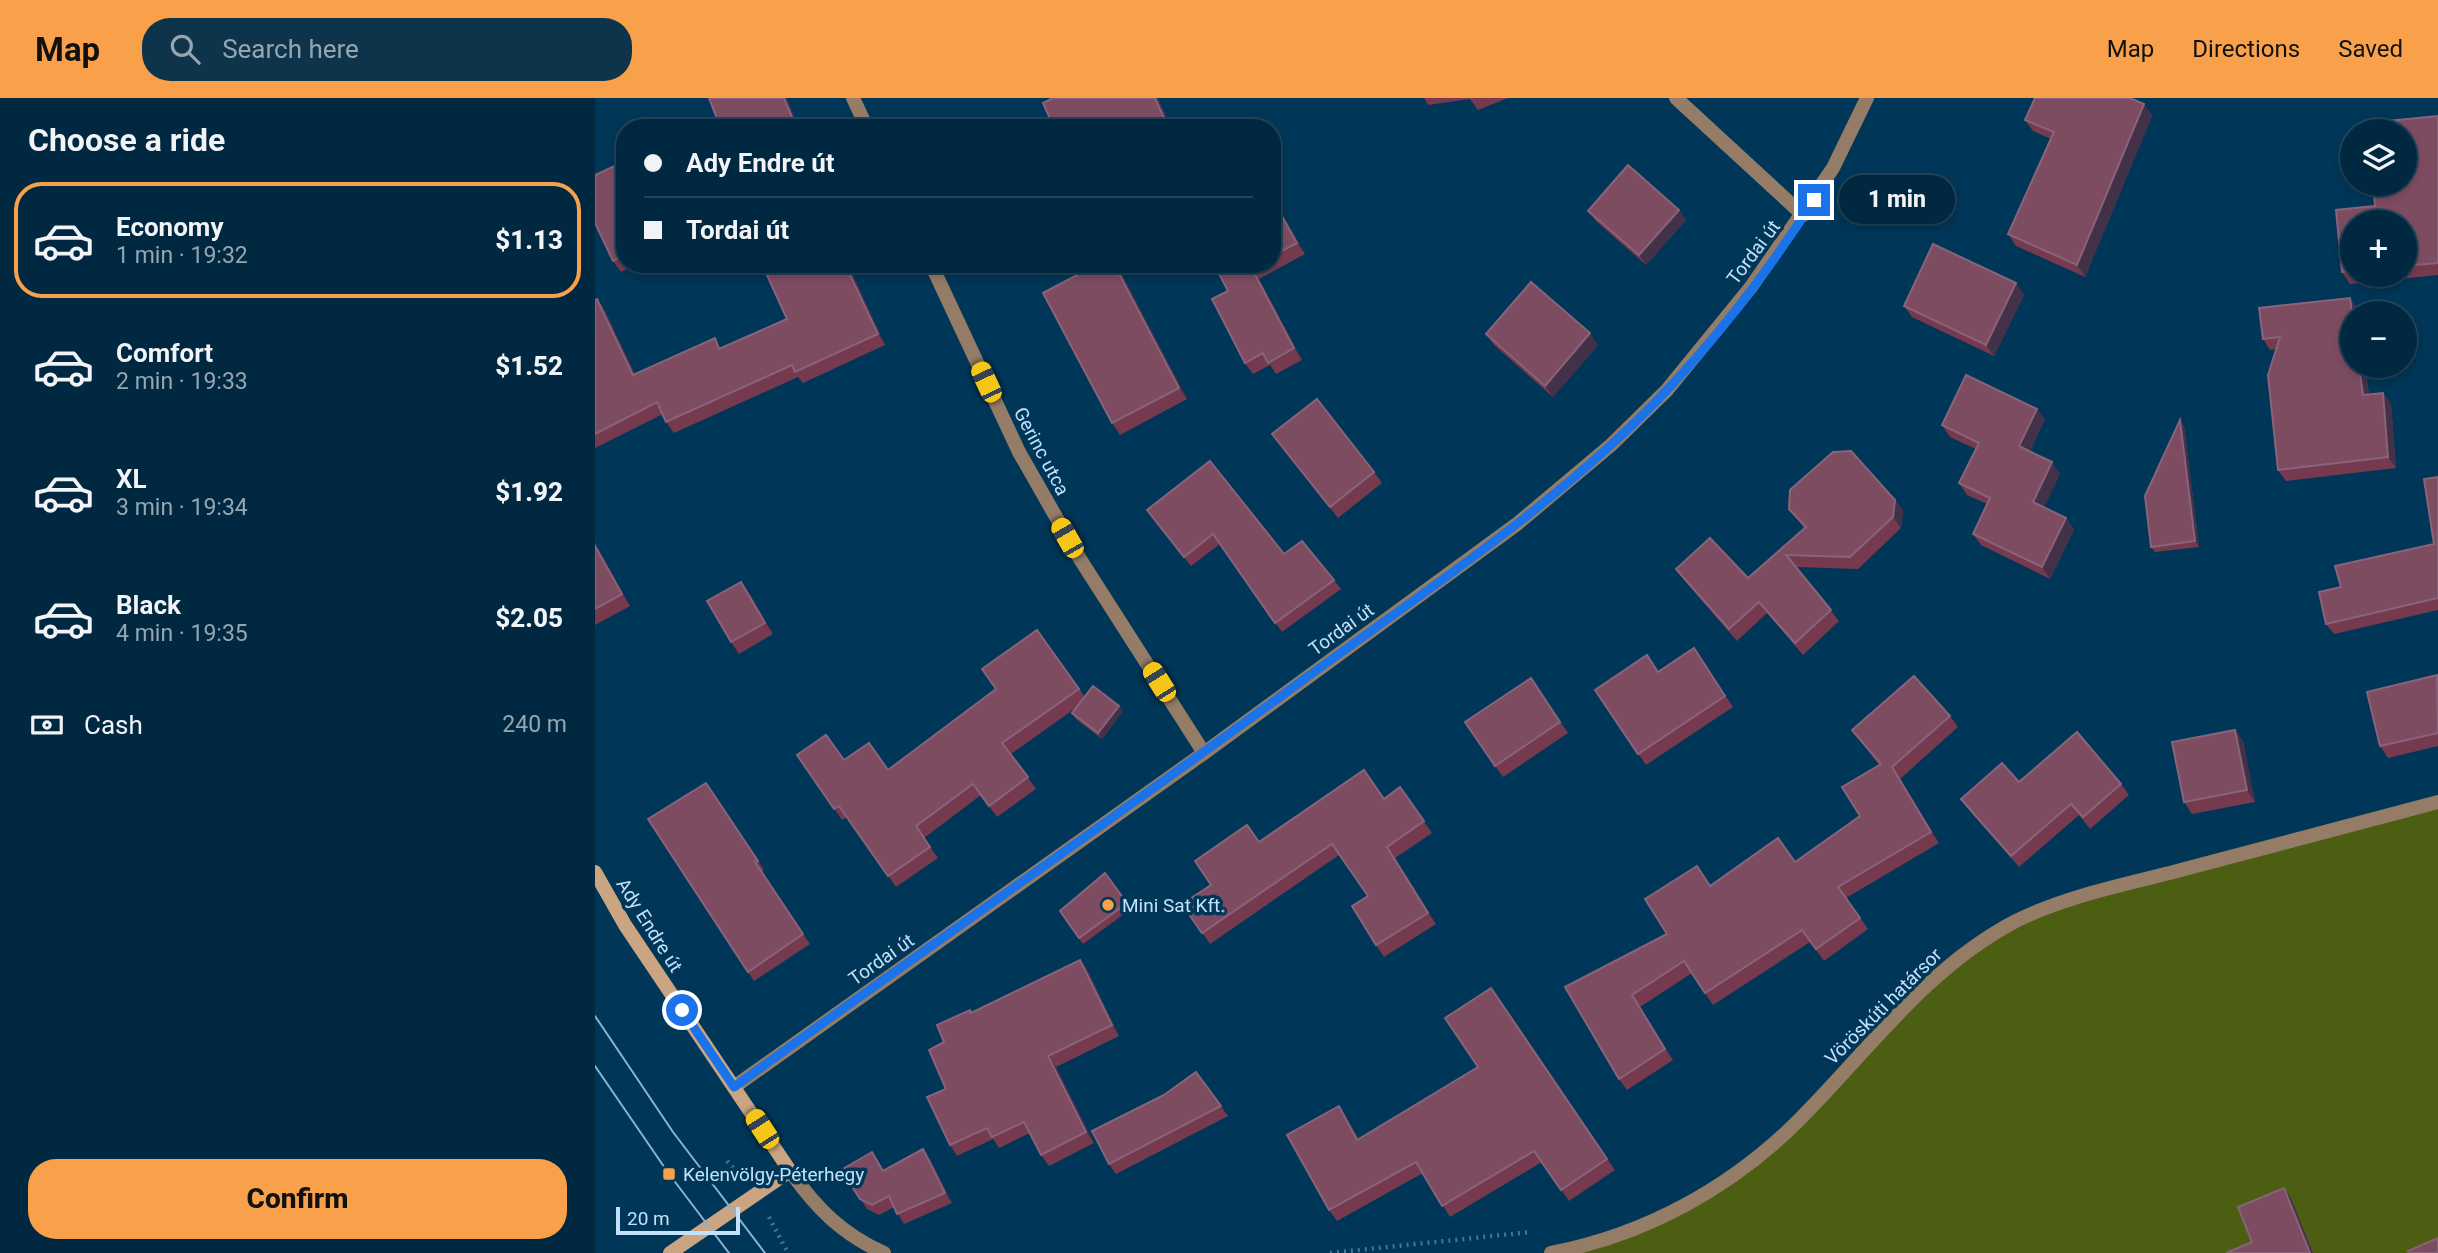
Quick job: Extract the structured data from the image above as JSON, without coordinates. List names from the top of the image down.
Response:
{
  "streets": {
    "street": [
      "Tordai út",
      "Gerinc utca",
      "Ady Endre út",
      "Vöröskúti határsor"
    ]
  },
  "crossings": [
    ["Tordai út", "Gerinc utca"],
    ["Tordai út", "Ady Endre út"]
  ],
  "places": {
    "other": ["Mini Sat Kft."],
    "transit": ["Kelenvölgy-Péterhegy"]
  },
  "scale_bar": "20 m",
  "page": {
    "header": "Map",
    "search": "Search here",
    "nav": ["Map", "Directions", "Saved"],
    "heading": "Choose a ride",
    "map_buttons": ["+", "−"],
    "banner": ["Ady Endre út", "Tordai út"],
    "bubble": "1 min",
    "list": [
      {
        "name": "Economy",
        "note": "1 min · 19:32",
        "value": "$1.13"
      },
      {
        "name": "Comfort",
        "note": "2 min · 19:33",
        "value": "$1.52"
      },
      {
        "name": "XL",
        "note": "3 min · 19:34",
        "value": "$1.92"
      },
      {
        "name": "Black",
        "note": "4 min · 19:35",
        "value": "$2.05"
      }
    ],
    "pay": ["Cash", "240 m"],
    "buttons": "Confirm",
    "scale": "20 m"
  }
}
